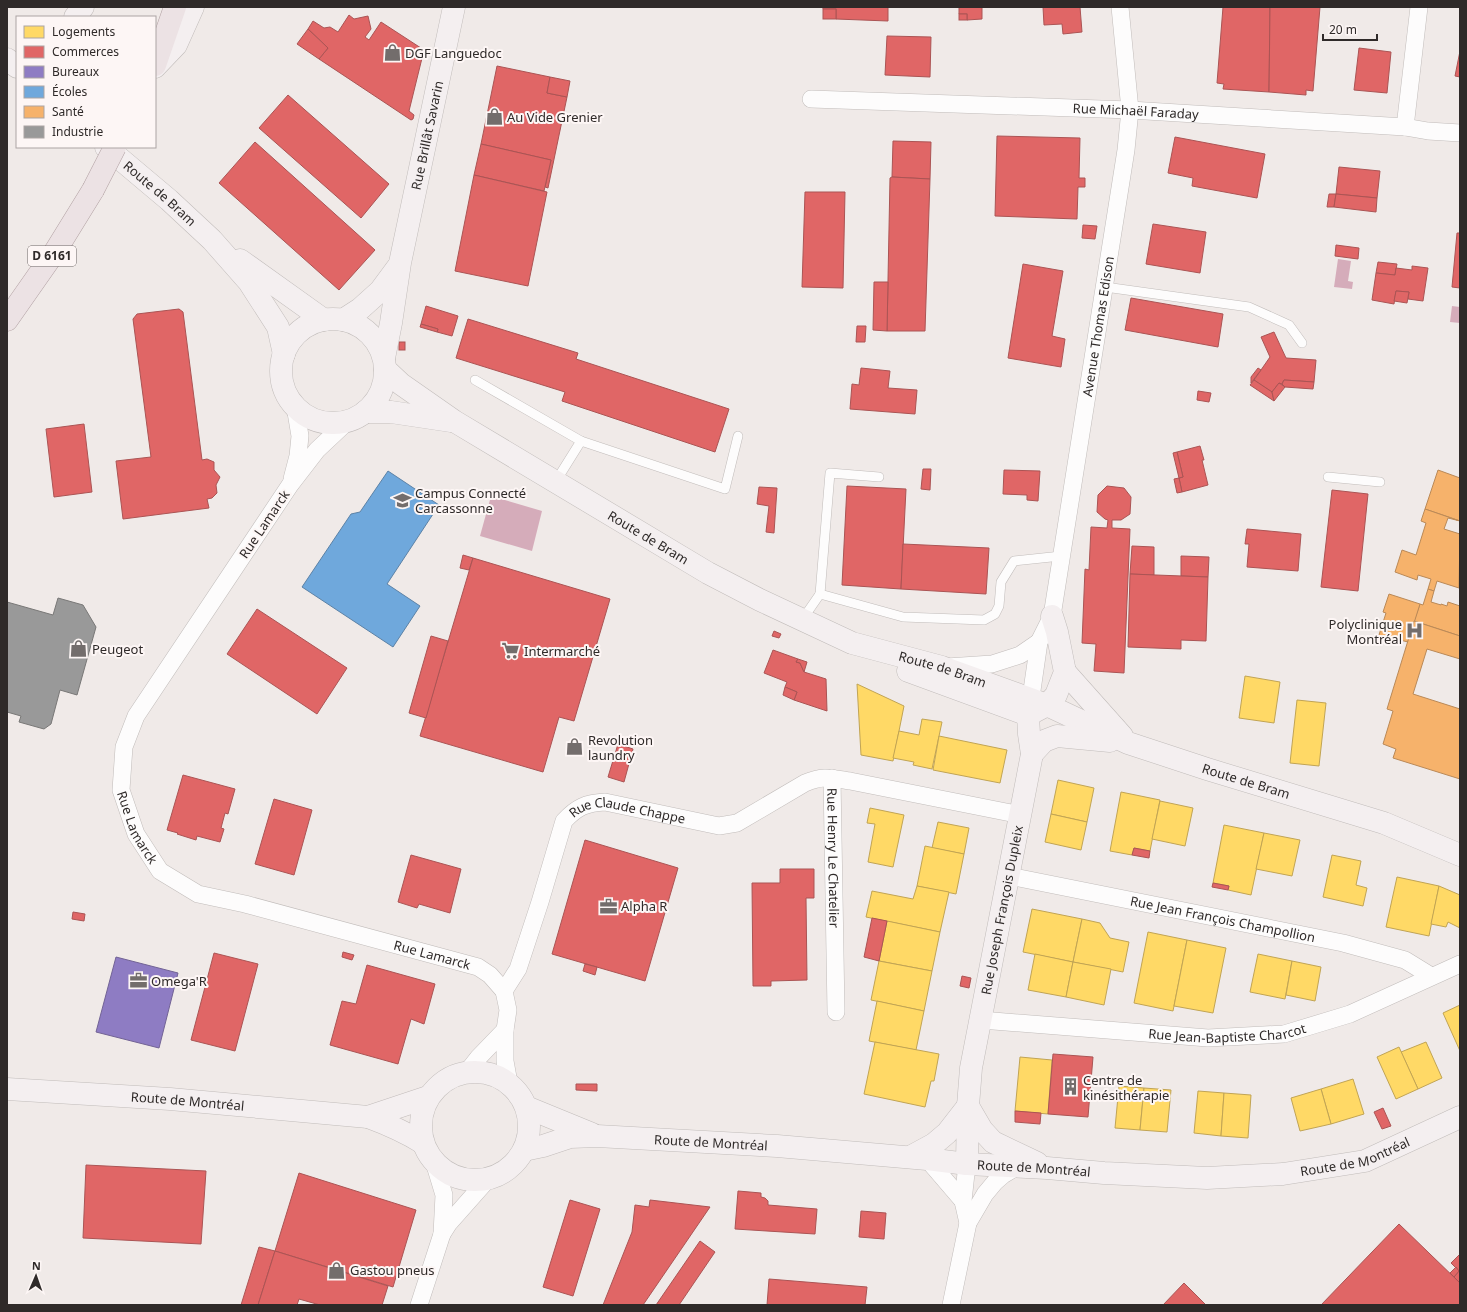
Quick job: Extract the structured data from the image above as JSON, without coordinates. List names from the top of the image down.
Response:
{
  "streets": {
    "main road": [
      "Rue Brillât Savarin",
      "Route de Bram",
      "D 6161",
      "Rue Joseph François Dupleix",
      "Route de Montréal"
    ],
    "street": [
      "Rue Michaël Faraday",
      "Avenue Thomas Edison",
      "Rue Lamarck",
      "Rue Claude Chappe",
      "Rue Henry Le Chatelier",
      "Rue Jean François Champollion",
      "Rue Jean-Baptiste Charcot"
    ]
  },
  "crossings": [
    ["Rue Michaël Faraday", "Avenue Thomas Edison"],
    ["Rue Brillât Savarin", "Route de Bram"],
    ["Rue Brillât Savarin", "Rue Lamarck"],
    ["Route de Bram", "Avenue Thomas Edison"],
    ["Route de Bram", "Rue Lamarck"],
    ["Route de Bram", "Rue Joseph François Dupleix"],
    ["Avenue Thomas Edison", "Rue Joseph François Dupleix"],
    ["Rue Lamarck", "Rue Claude Chappe"],
    ["Rue Claude Chappe", "Rue Henry Le Chatelier"],
    ["Rue Henry Le Chatelier", "Rue Joseph François Dupleix"],
    ["Rue Joseph François Dupleix", "Rue Jean François Champollion"],
    ["Rue Joseph François Dupleix", "Rue Jean-Baptiste Charcot"],
    ["Rue Joseph François Dupleix", "Route de Montréal"],
    ["Rue Jean François Champollion", "Rue Jean-Baptiste Charcot"]
  ],
  "places": {
    "shop": [
      "DGF Languedoc",
      "Au Vide Grenier",
      "Peugeot",
      "Revolution laundry",
      "Gastou pneus"
    ],
    "school or university": ["Campus Connecté Carcassonne"],
    "hospital": ["Polyclinique Montréal"],
    "supermarket": ["Intermarché"],
    "office": ["Alpha R", "Omega'R"],
    "building": ["Centre de kinésithérapie"]
  },
  "legend": [
    "Logements",
    "Commerces",
    "Bureaux",
    "Écoles",
    "Santé",
    "Industrie"
  ],
  "scale_bar": "20 m",
  "north": "top"
}
